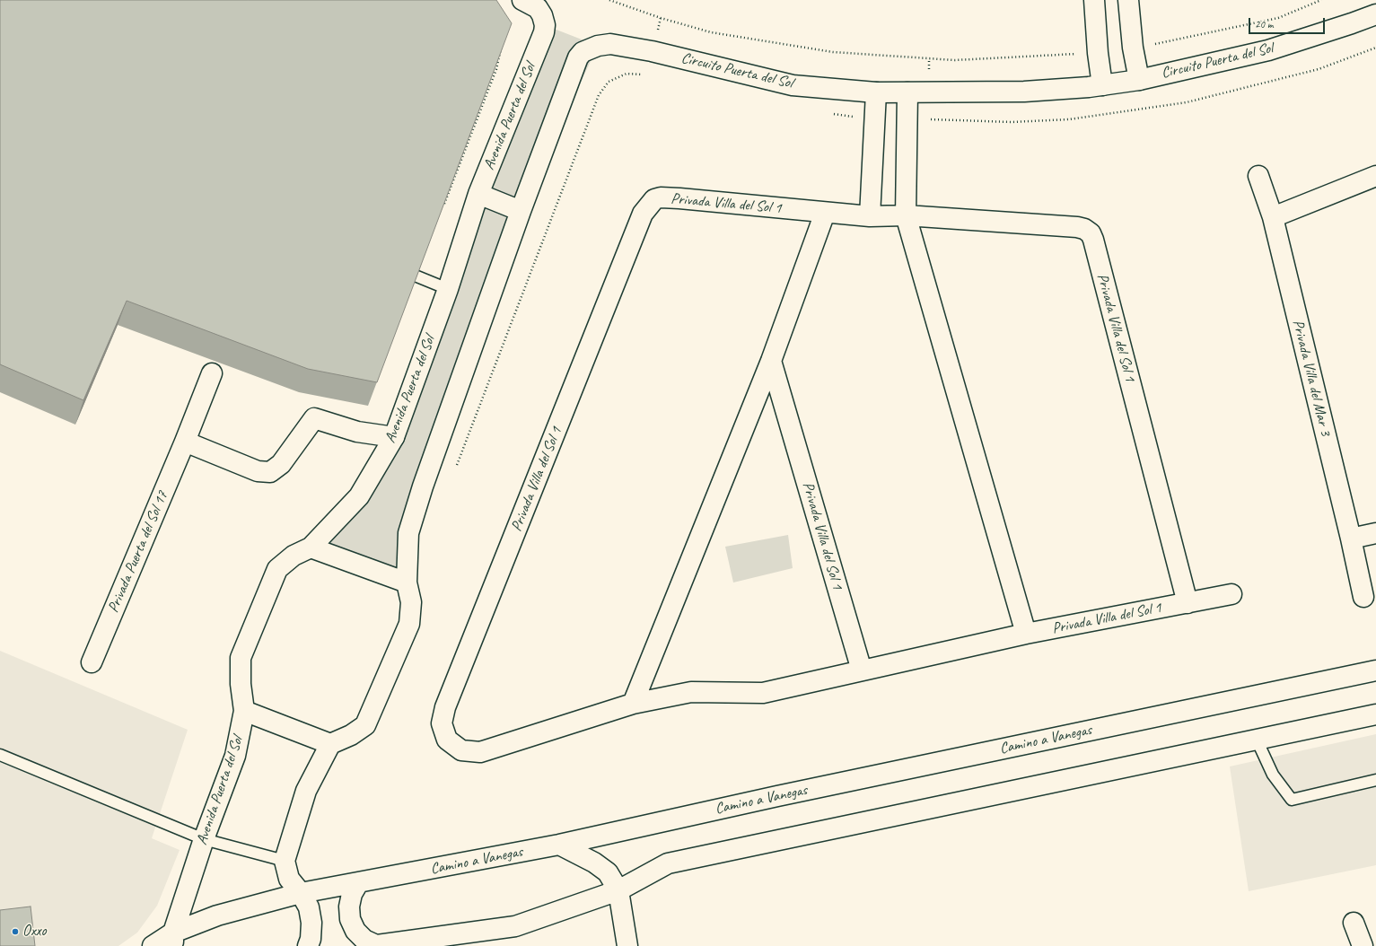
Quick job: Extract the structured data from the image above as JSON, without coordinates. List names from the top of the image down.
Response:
{
  "streets": {
    "street": [
      "Circuito Puerta del Sol",
      "Avenida Puerta del Sol",
      "Privada Villa del Sol 1",
      "Privada Villa del Mar 3",
      "Privada Puerta del Sol 17",
      "Camino a Vanegas"
    ]
  },
  "crossings": [
    ["Avenida Puerta del Sol", "Camino a Vanegas"]
  ],
  "places": ["Oxxo"],
  "scale_bar": "20 m"
}
